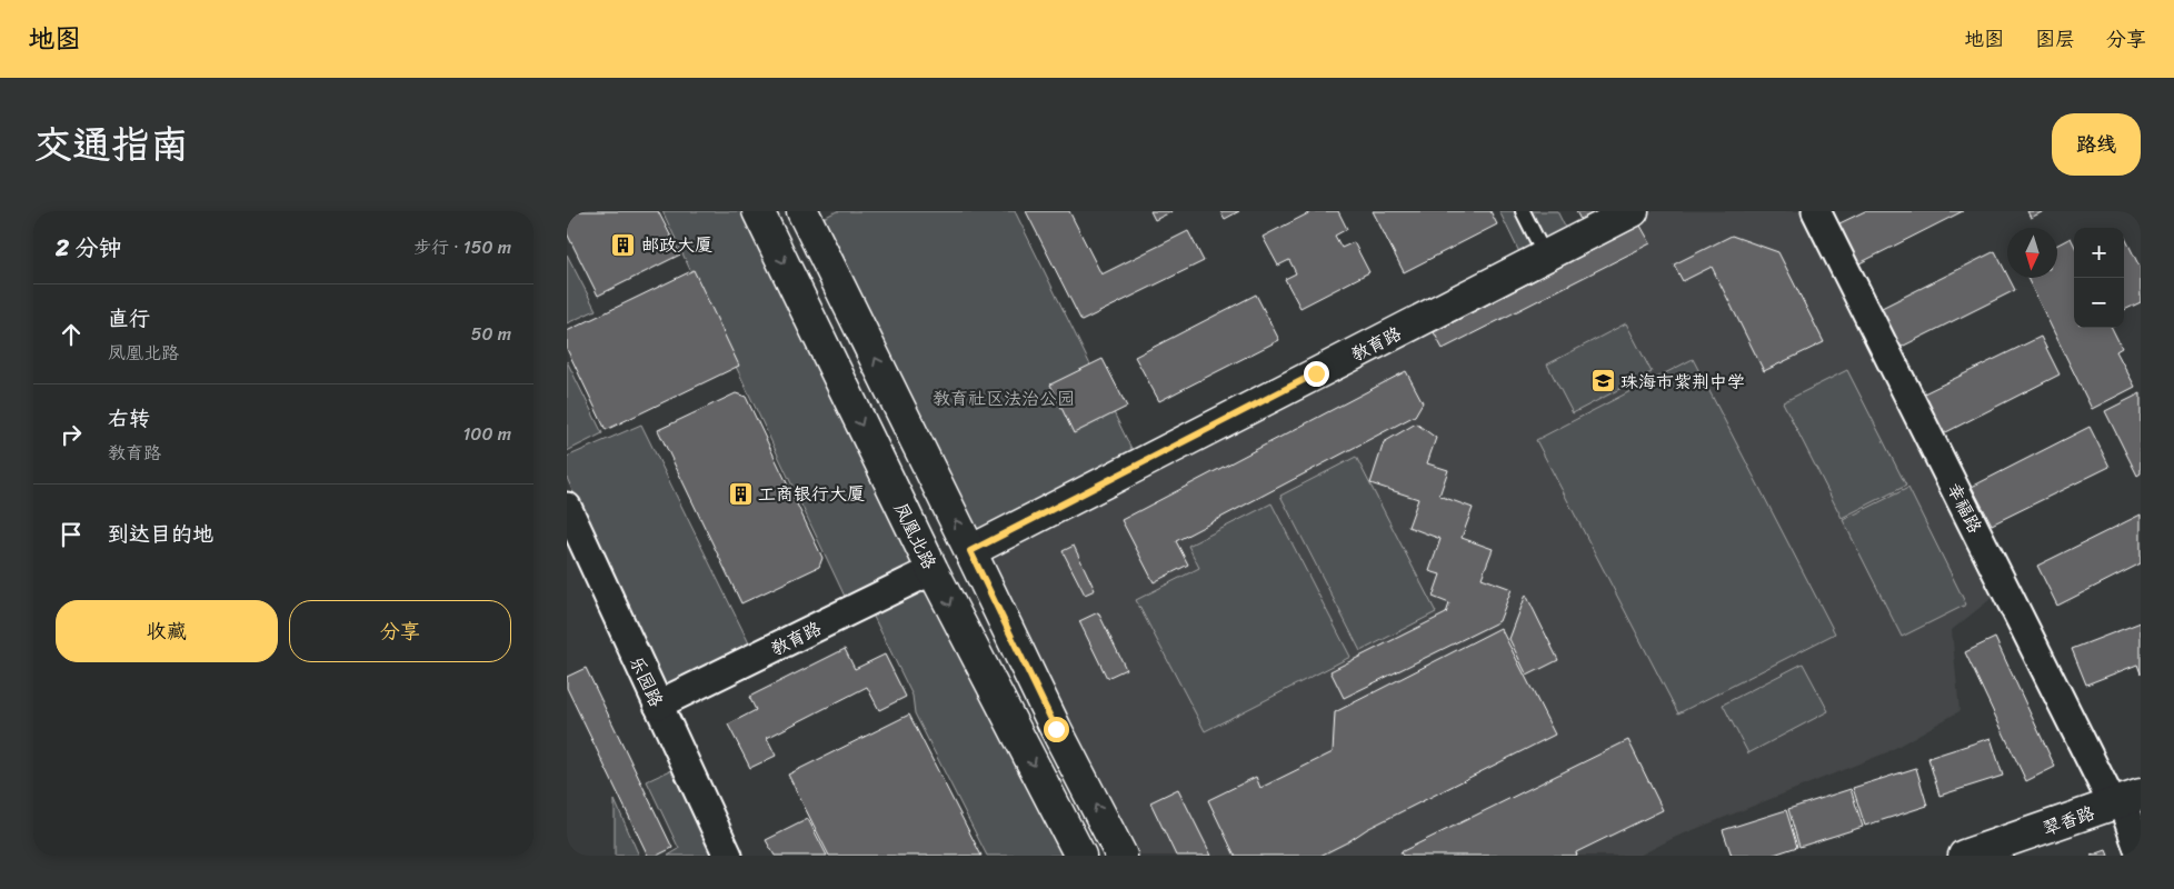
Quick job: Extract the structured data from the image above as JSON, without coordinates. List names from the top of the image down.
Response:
{
  "streets": {
    "main road": ["教育路", "凤凰北路", "翠香路"],
    "street": ["幸福路", "乐园路"]
  },
  "crossings": [
    ["教育路", "凤凰北路"],
    ["教育路", "乐园路"],
    ["幸福路", "翠香路"]
  ],
  "parks": ["教育社区法治公园"],
  "places": {
    "building": ["邮政大厦", "工商银行大厦"],
    "school or university": ["珠海市紫荆中学"]
  },
  "north": "bottom",
  "page": {
    "header": "地图",
    "nav": ["地图", "图层", "分享"],
    "title": "交通指南",
    "buttons": [
      "路线",
      ["收藏", "分享"]
    ],
    "heading": ["2 分钟", "步行 · 150 m"],
    "map_buttons": ["+", "−"],
    "list": [
      ["直行", "凤凰北路", "50 m"],
      ["右转", "教育路", "100 m"],
      "到达目的地"
    ]
  }
}
